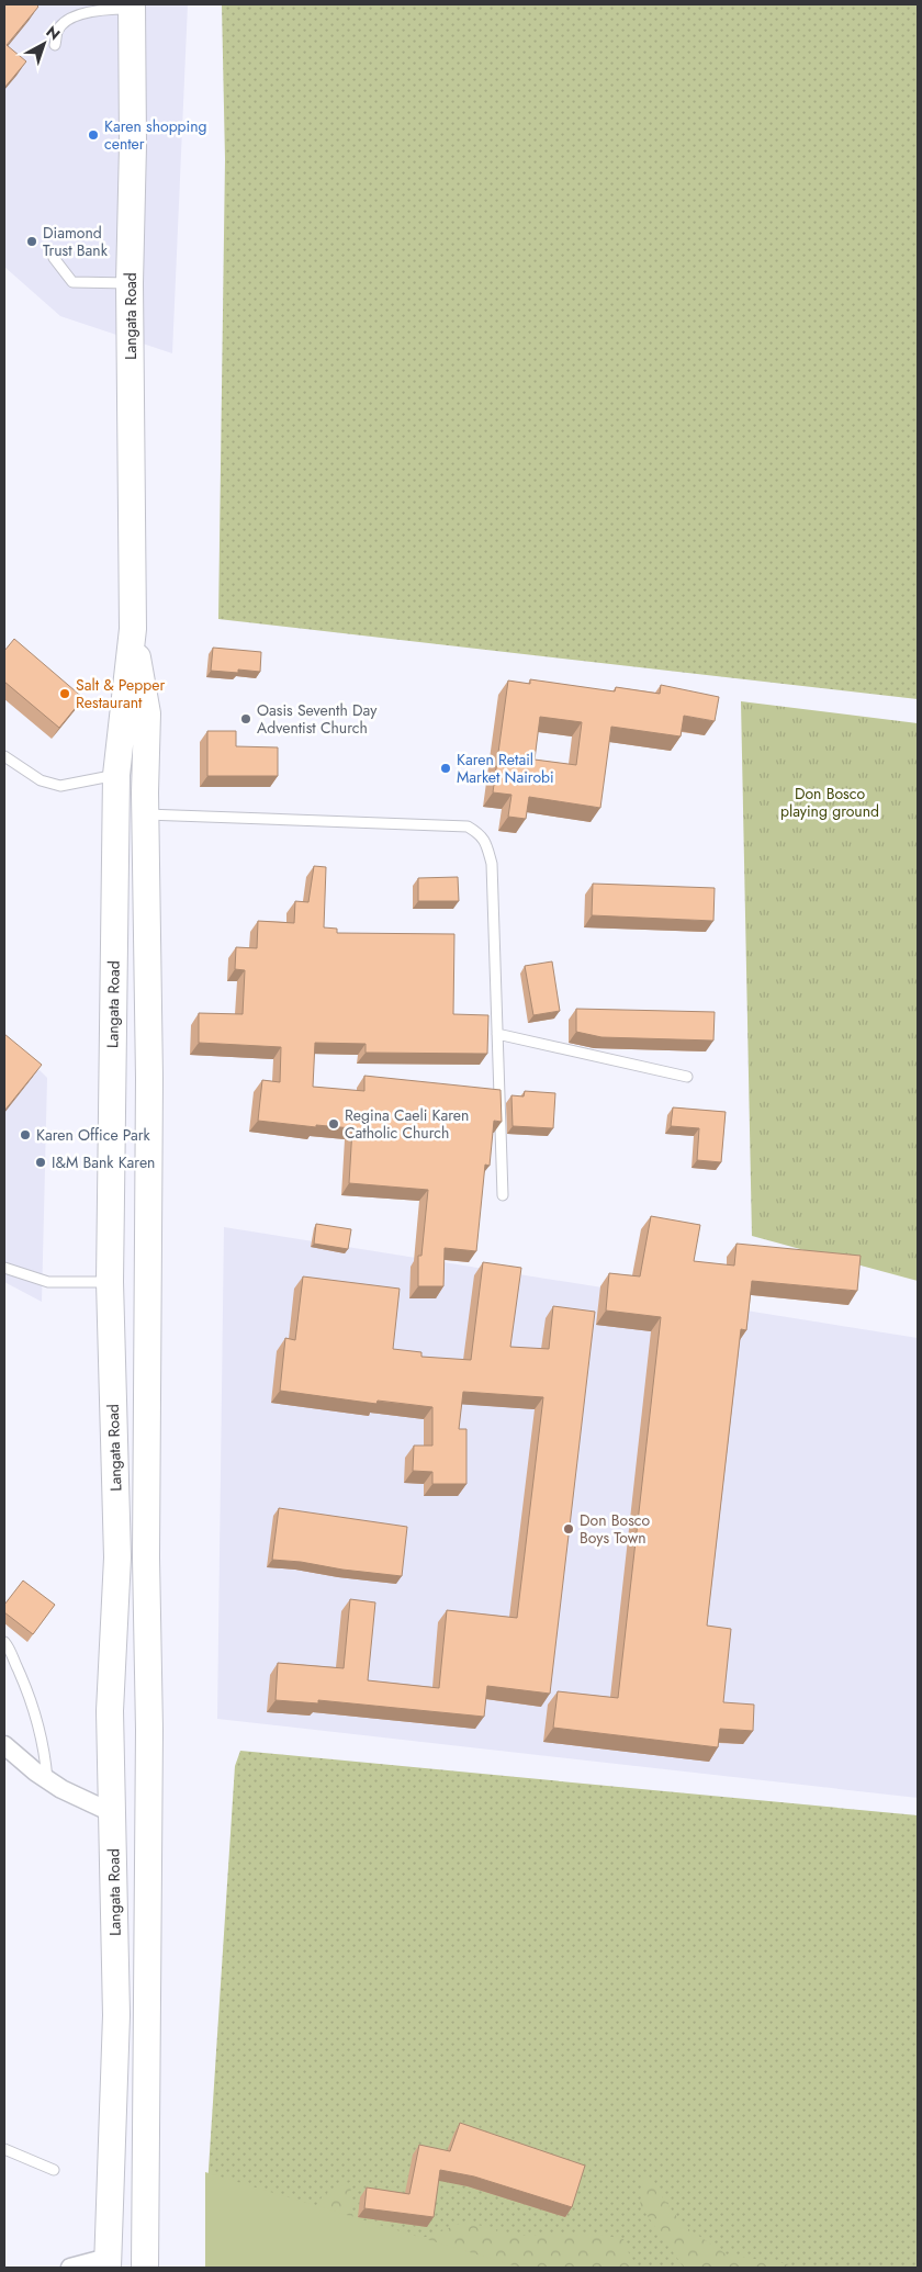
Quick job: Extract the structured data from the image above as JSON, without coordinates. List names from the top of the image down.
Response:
{
  "streets": {
    "main road": ["Langata Road"]
  },
  "parks": ["Don Bosco playing ground"],
  "places": [
    "Karen shopping center",
    "Diamond Trust Bank",
    "Salt & Pepper Restaurant",
    "Oasis Seventh Day Adventist Church",
    "Karen Retail Market Nairobi",
    "Regina Caeli Karen Catholic Church",
    "Karen Office Park",
    "I&M Bank Karen",
    "Don Bosco Boys Town"
  ],
  "north": "top right"
}
